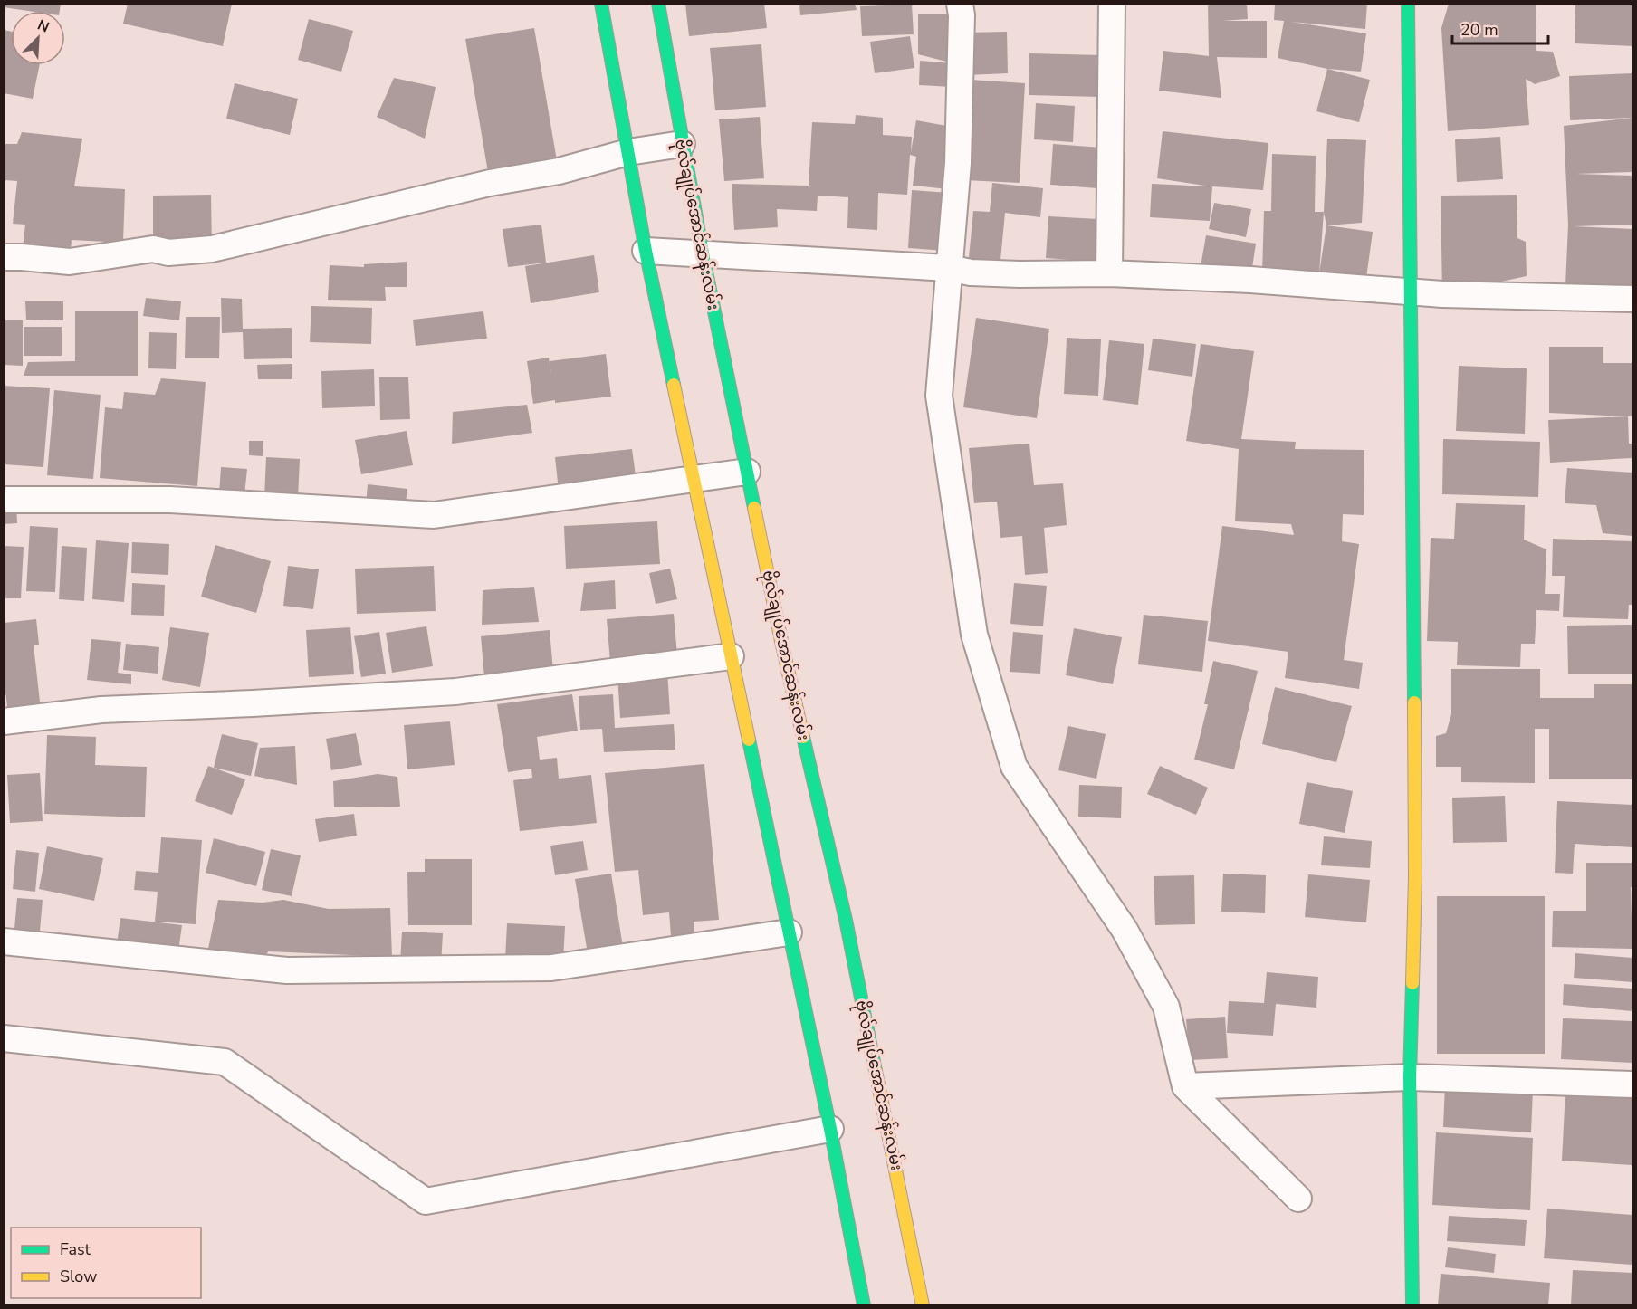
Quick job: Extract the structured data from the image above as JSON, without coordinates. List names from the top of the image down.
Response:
{
  "streets": {
    "main road": ["ဗိုလ်ချုပ်အောင်ဆန်းလမ်း"]
  },
  "legend": ["Fast", "Slow"],
  "scale_bar": "20 m",
  "north": "top right"
}
